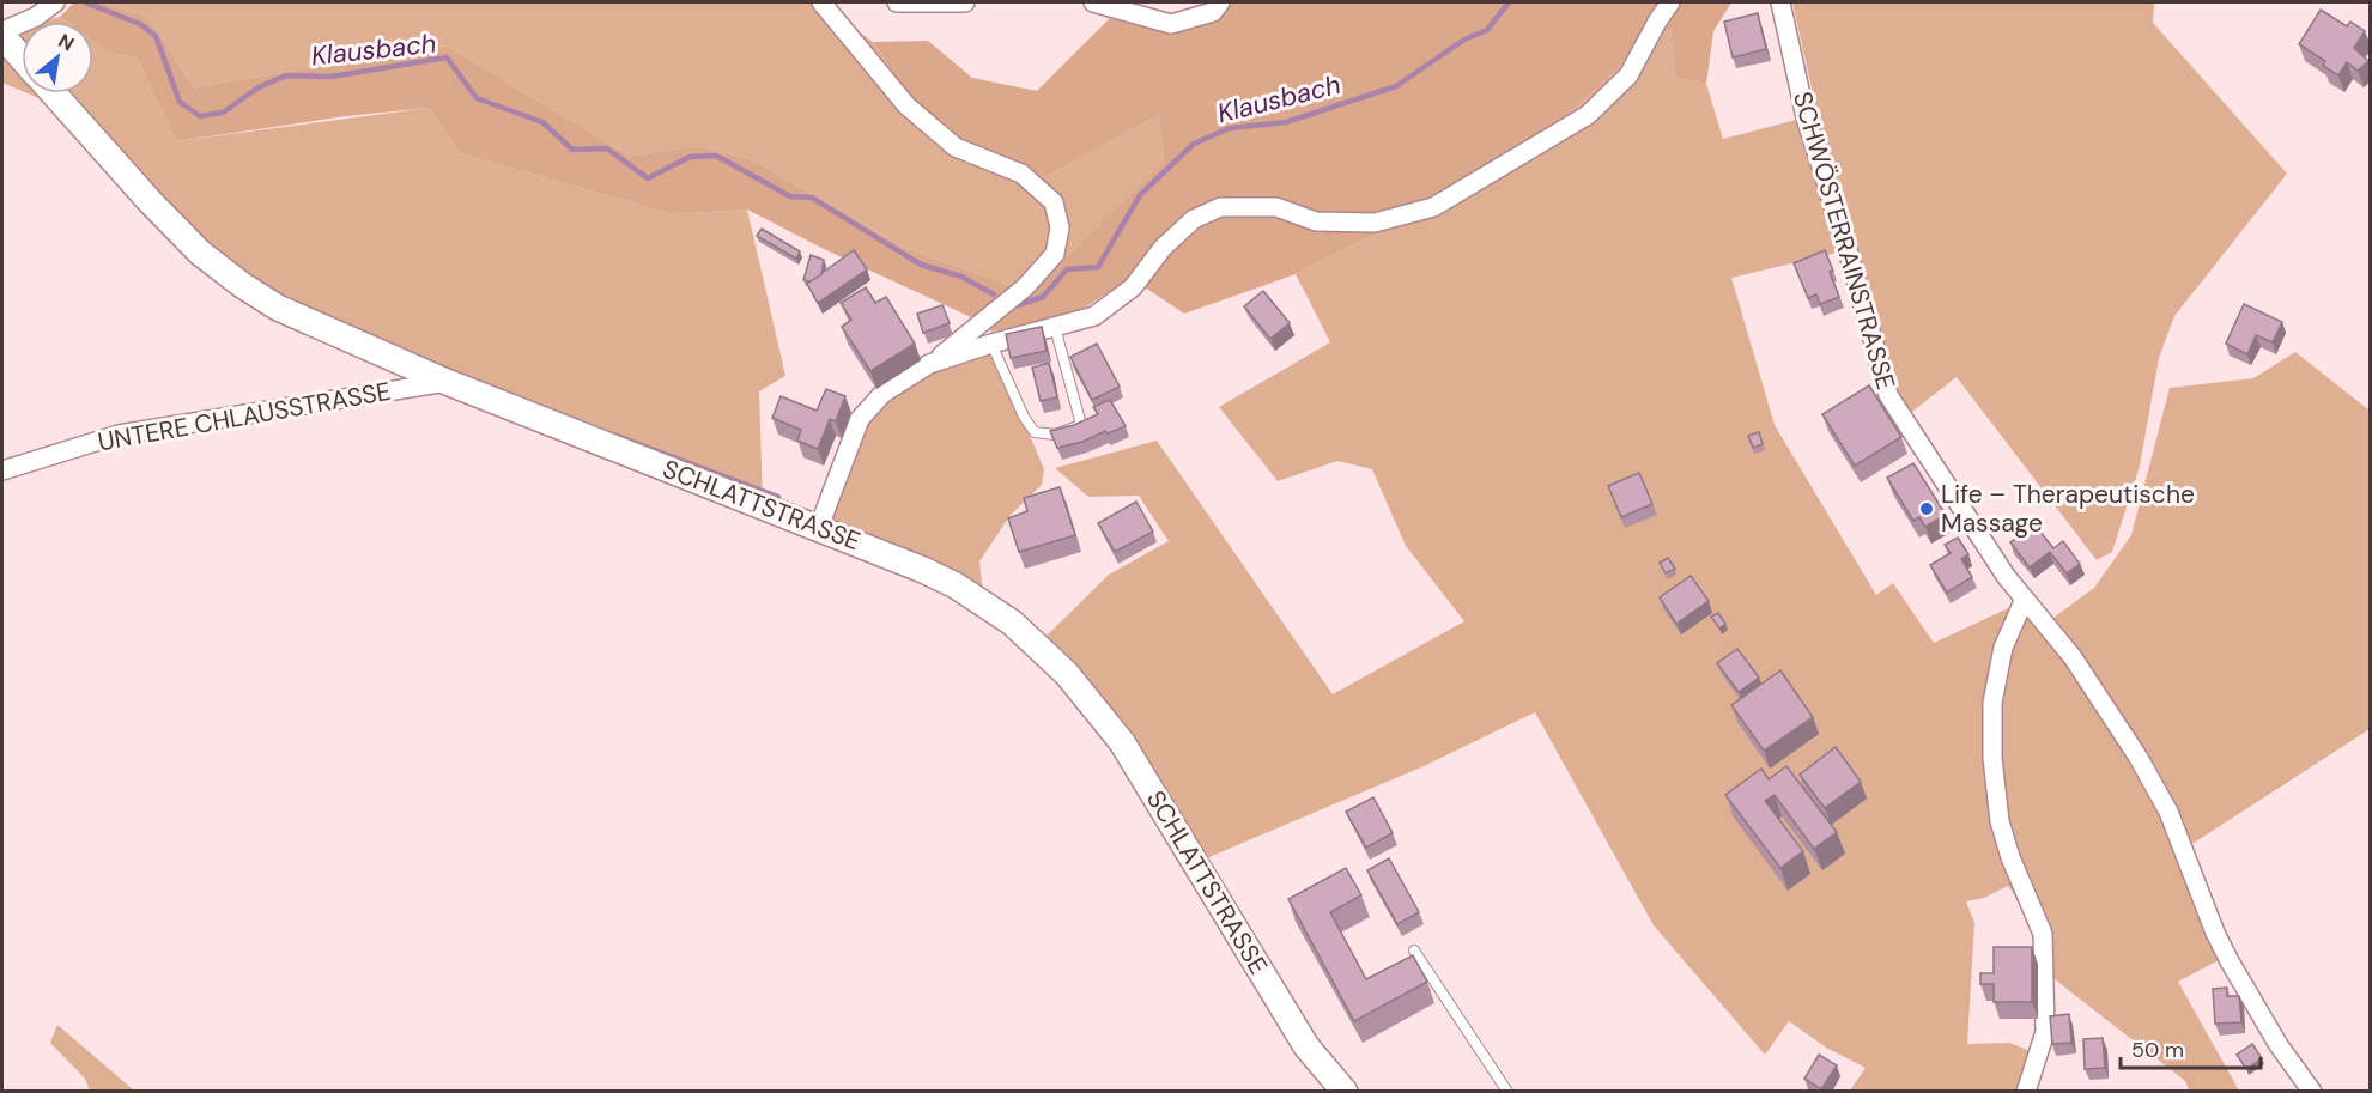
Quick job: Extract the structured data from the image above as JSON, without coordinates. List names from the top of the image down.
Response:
{
  "streets": {
    "street": ["SCHWÖSTERRAINSTRASSE", "UNTERE CHLAUSSTRASSE", "SCHLATTSTRASSE"]
  },
  "crossings": [
    ["UNTERE CHLAUSSTRASSE", "SCHLATTSTRASSE"]
  ],
  "water": ["Klausbach"],
  "places": ["Life – Therapeutische Massage"],
  "scale_bar": "50 m",
  "north": "top right"
}
